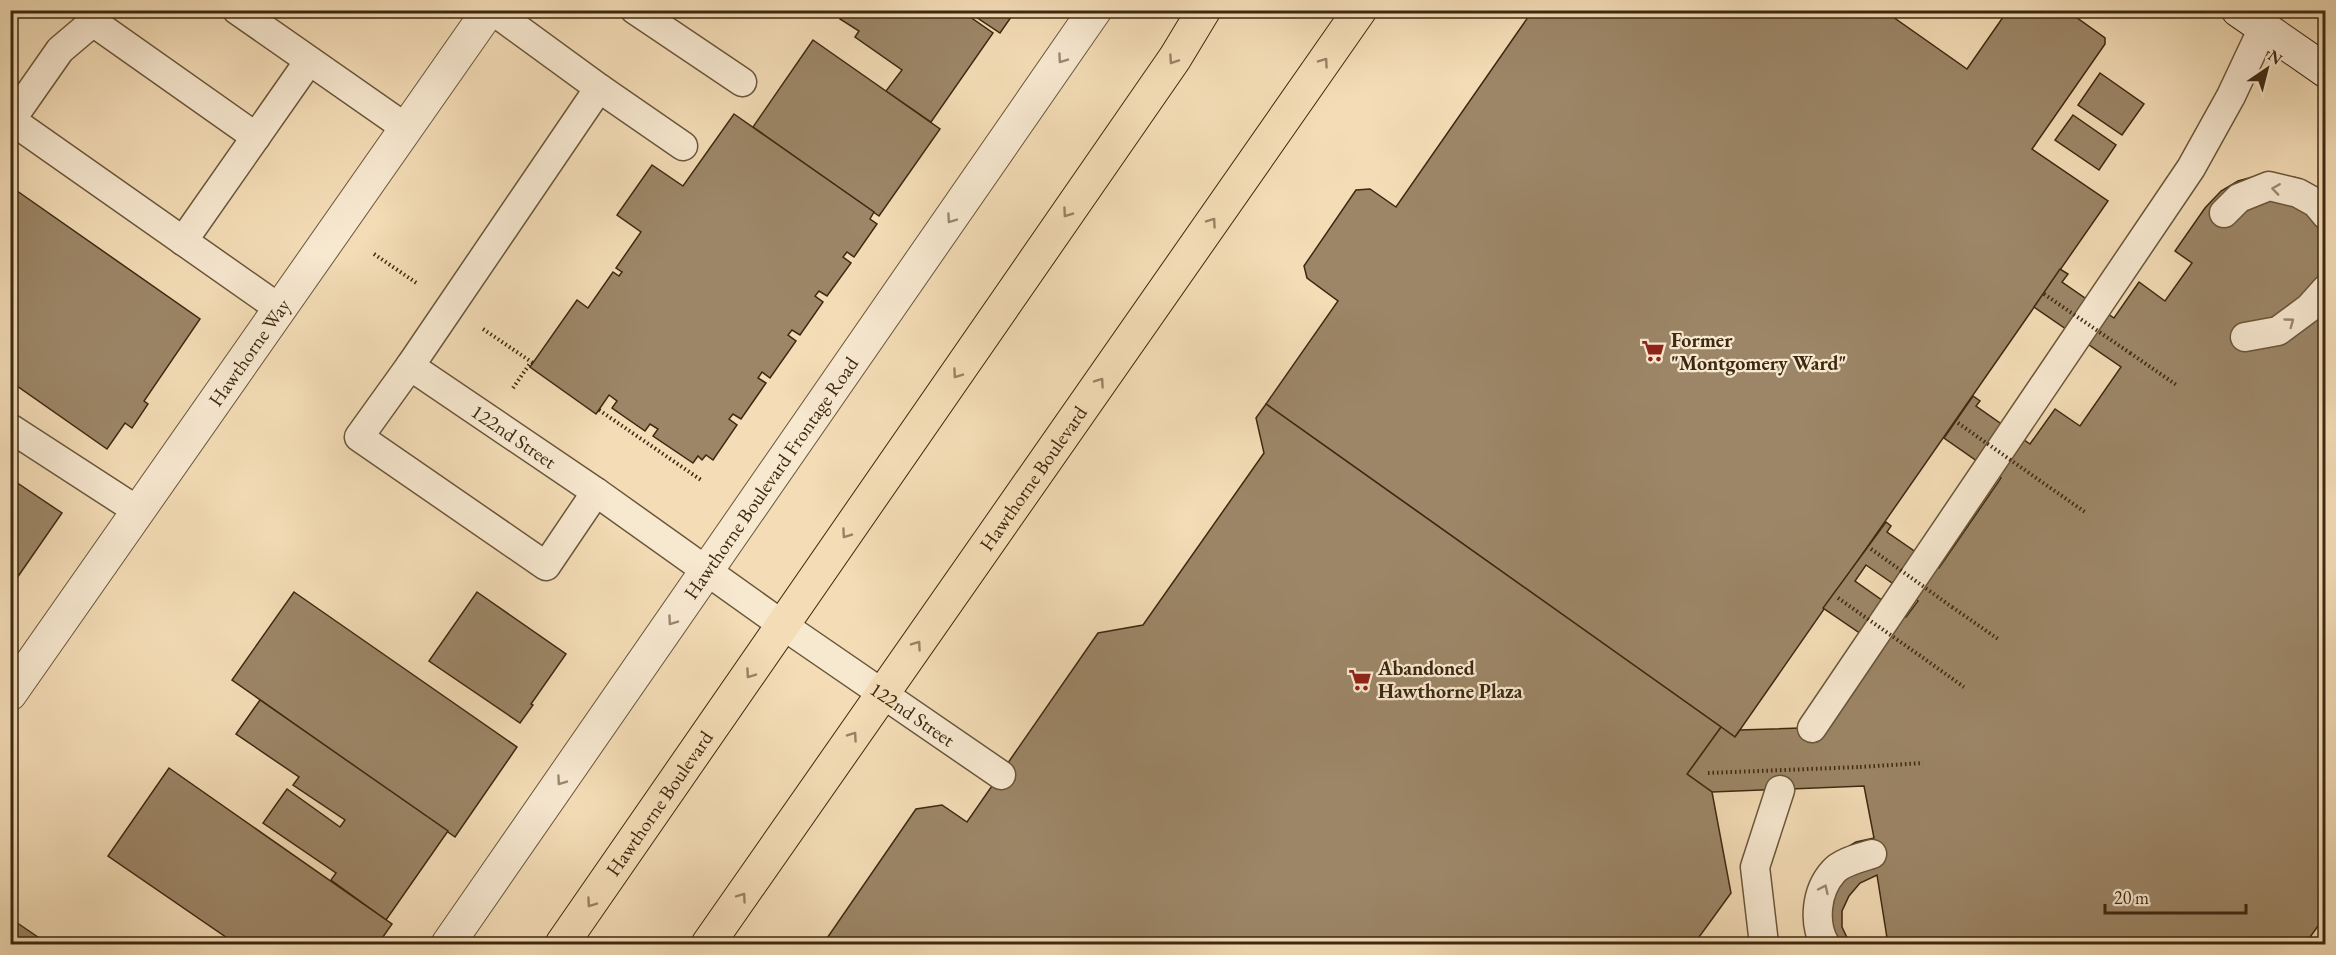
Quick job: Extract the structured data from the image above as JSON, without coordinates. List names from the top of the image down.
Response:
{
  "streets": {
    "main road": ["Hawthorne Boulevard"],
    "street": ["Hawthorne Way", "Hawthorne Boulevard Frontage Road"],
    "lane": ["122nd Street"]
  },
  "crossings": [
    ["122nd Street", "Hawthorne Boulevard"],
    ["122nd Street", "Hawthorne Boulevard Frontage Road"]
  ],
  "one_way": ["Hawthorne Boulevard Frontage Road"],
  "places": {
    "supermarket": ["Former \"Montgomery Ward\"", "Abandoned Hawthorne Plaza"]
  },
  "scale_bar": "20 m",
  "north": "top right"
}
